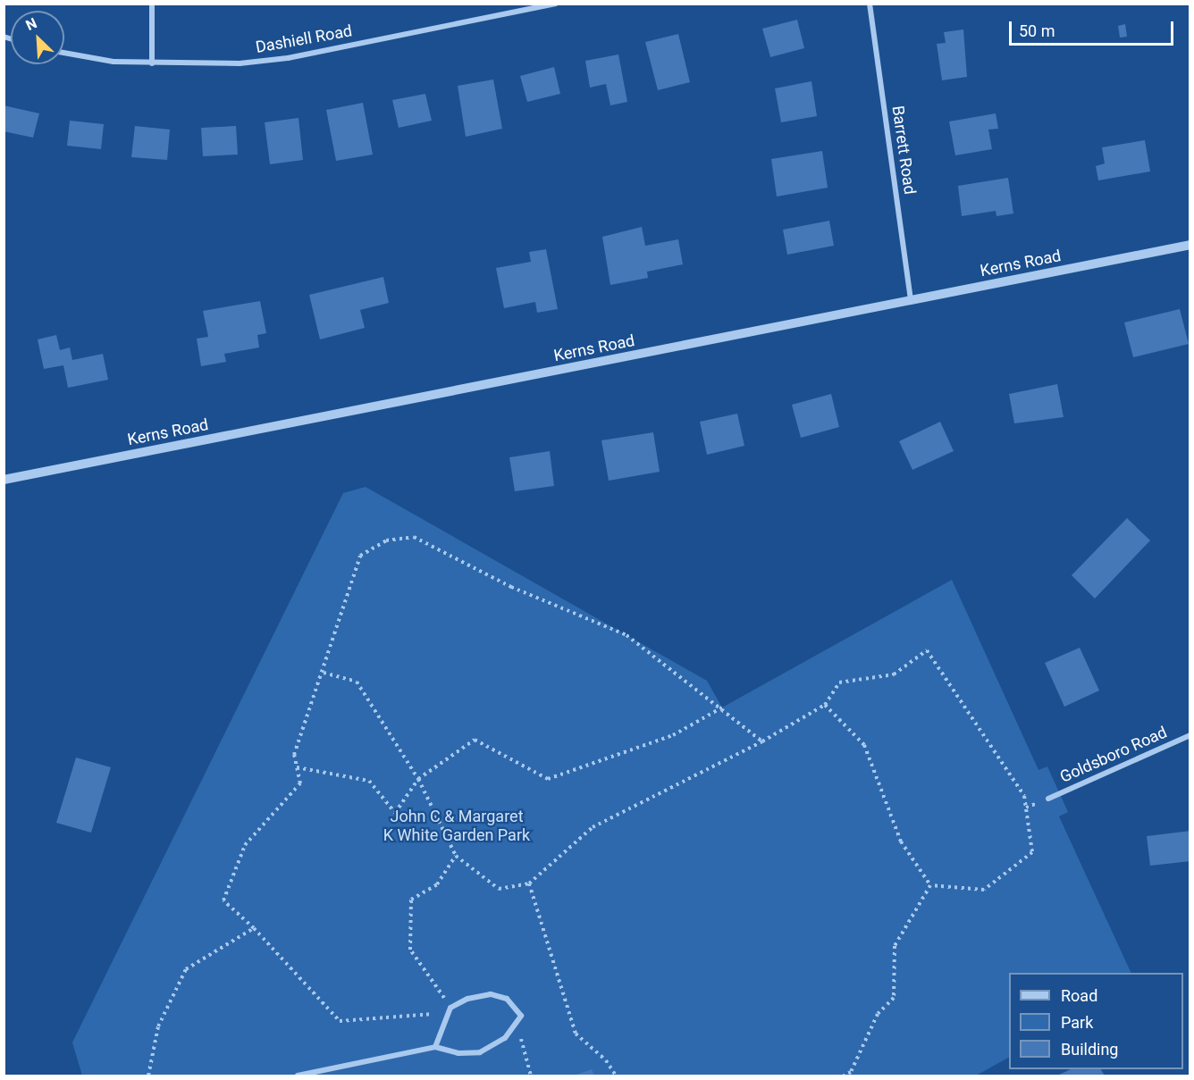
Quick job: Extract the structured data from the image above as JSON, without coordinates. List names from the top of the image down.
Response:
{
  "streets": {
    "street": [
      "Dashiell Road",
      "Barrett Road",
      "Kerns Road",
      "Goldsboro Road"
    ]
  },
  "crossings": [
    ["Barrett Road", "Kerns Road"]
  ],
  "parks": ["John C & Margaret K White Garden Park"],
  "legend": ["Road", "Park", "Building"],
  "scale_bar": "50 m",
  "north": "top left"
}
